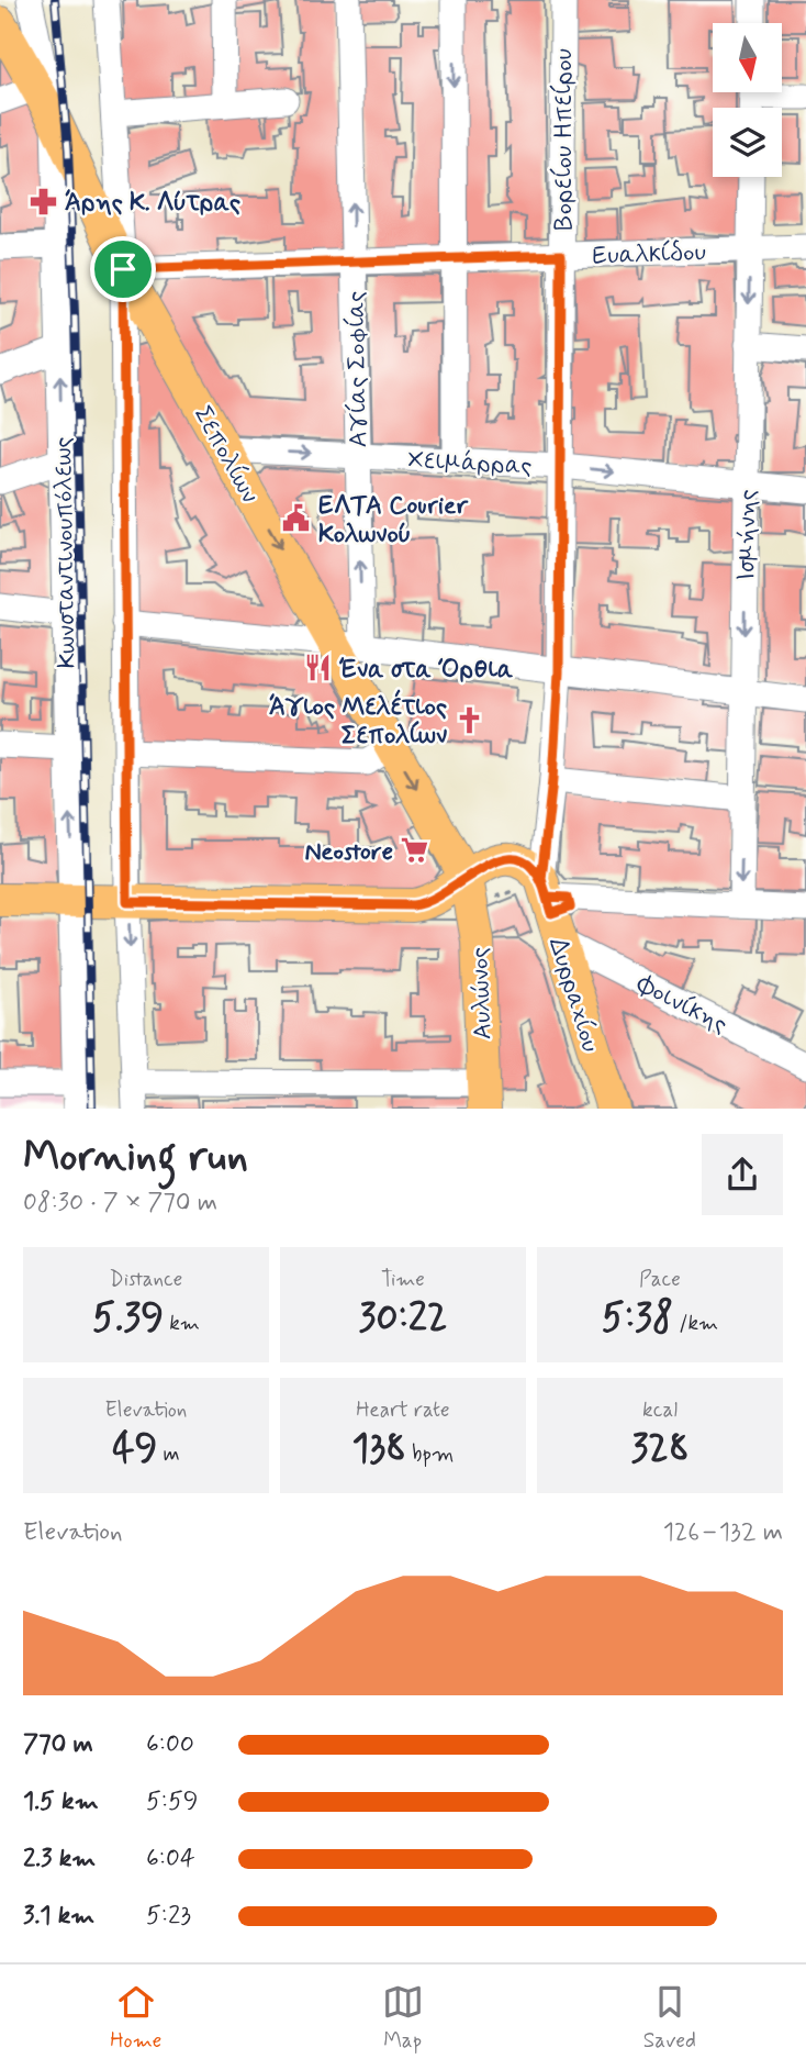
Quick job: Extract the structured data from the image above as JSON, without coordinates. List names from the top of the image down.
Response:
{
  "streets": {
    "main road": ["Σεπολίων", "Αυλώνος", "Δυρραχίου"],
    "street": [
      "Βορείου Ηπείρου",
      "Ευαλκίδου",
      "Αγίας Σοφίας",
      "Χειμάρρας",
      "Ισμήνης",
      "Κωνσταντινουπόλεως",
      "Φοινίκης"
    ]
  },
  "crossings": [
    ["Βορείου Ηπείρου", "Ευαλκίδου"],
    ["Βορείου Ηπείρου", "Χειμάρρας"],
    ["Βορείου Ηπείρου", "Δυρραχίου"],
    ["Ευαλκίδου", "Αγίας Σοφίας"],
    ["Ευαλκίδου", "Σεπολίων"],
    ["Ευαλκίδου", "Ισμήνης"],
    ["Αγίας Σοφίας", "Σεπολίων"],
    ["Αγίας Σοφίας", "Χειμάρρας"],
    ["Σεπολίων", "Χειμάρρας"],
    ["Σεπολίων", "Κωνσταντινουπόλεως"],
    ["Σεπολίων", "Αυλώνος"],
    ["Χειμάρρας", "Ισμήνης"],
    ["Δυρραχίου", "Φοινίκης"]
  ],
  "one_way": ["Σεπολίων", "Ισμήνης"],
  "places": {
    "pharmacy": ["Άρης Κ. Λύτρας"],
    "public building": ["ΕΛΤΑ Courier Κολωνού"],
    "restaurant": ["Ένα στα Όρθια"],
    "church": ["Άγιος Μελέτιος Σεπολίων"],
    "supermarket": ["Neostore"]
  },
  "north": "bottom",
  "page": {
    "heading": ["Morning run", "08:30 · 7 × 770 m"],
    "stats": [
      ["Distance", "5.39 km"],
      ["Time", "30:22"],
      ["Pace", "5:38 /km"],
      ["Elevation", "49 m"],
      ["Heart rate", "138 bpm"],
      ["kcal", "328"]
    ],
    "chart": ["Elevation", "126–132 m"],
    "list": [
      {
        "name": "770 m",
        "note": "6:00"
      },
      {
        "name": "1.5 km",
        "note": "5:59"
      },
      {
        "name": "2.3 km",
        "note": "6:04"
      },
      {
        "name": "3.1 km",
        "note": "5:23"
      }
    ],
    "tabs": ["Home", "Map", "Saved"]
  }
}
